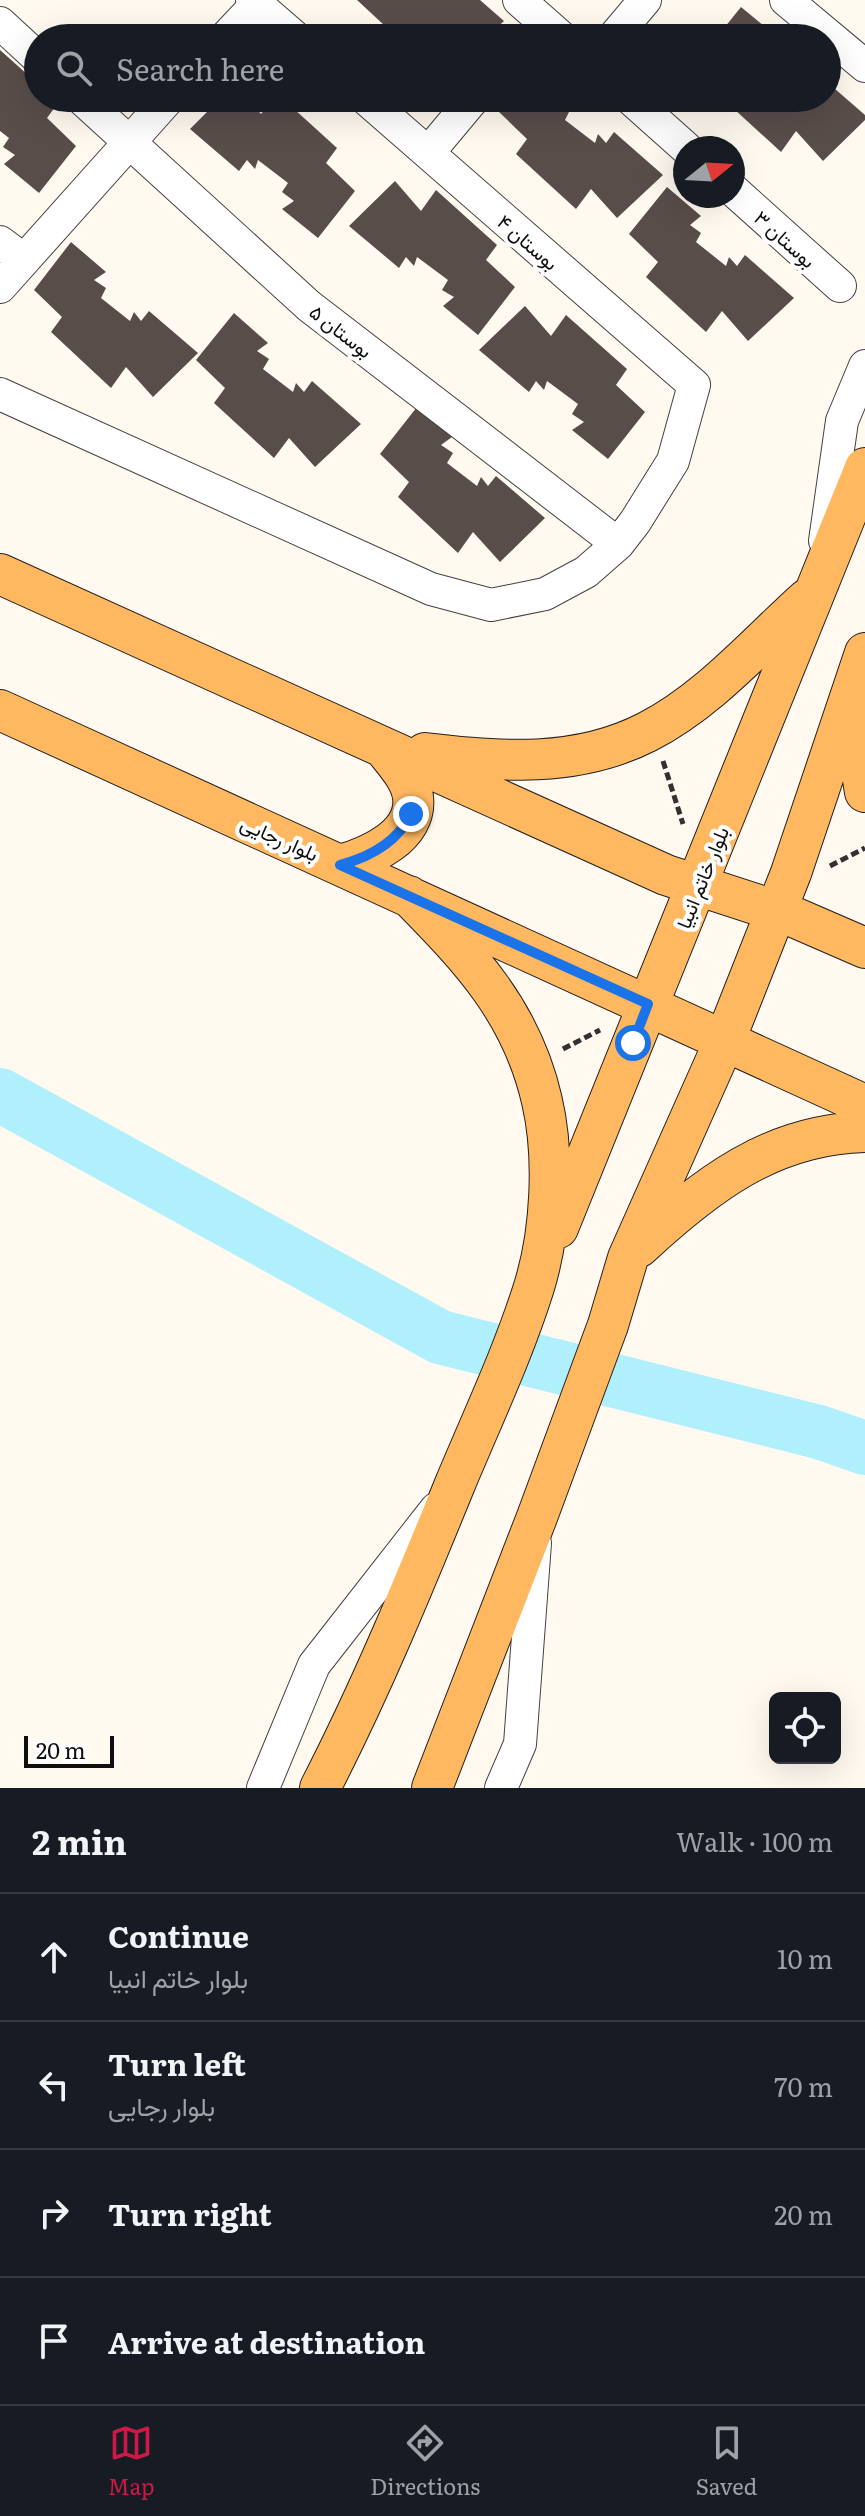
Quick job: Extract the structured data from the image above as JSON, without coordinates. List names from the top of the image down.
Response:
{
  "streets": {
    "main road": ["بلوار رجایی", "بلوار خاتم انبیا"],
    "street": ["بوستان ۳", "بوستان ۴", "بوستان ۵"]
  },
  "crossings": [
    ["بوستان ۴", "بوستان ۵"],
    ["بلوار رجایی", "بلوار خاتم انبیا"]
  ],
  "scale_bar": "20 m",
  "north": "right",
  "page": {
    "search": "Search here",
    "scale": "20 m",
    "heading": ["2 min", "Walk · 100 m"],
    "list": [
      ["Continue", "بلوار خاتم انبیا", "10 m"],
      ["Turn left", "بلوار رجایی", "70 m"],
      ["Turn right", "20 m"],
      "Arrive at destination"
    ],
    "nav": ["Map", "Directions", "Saved"]
  }
}
